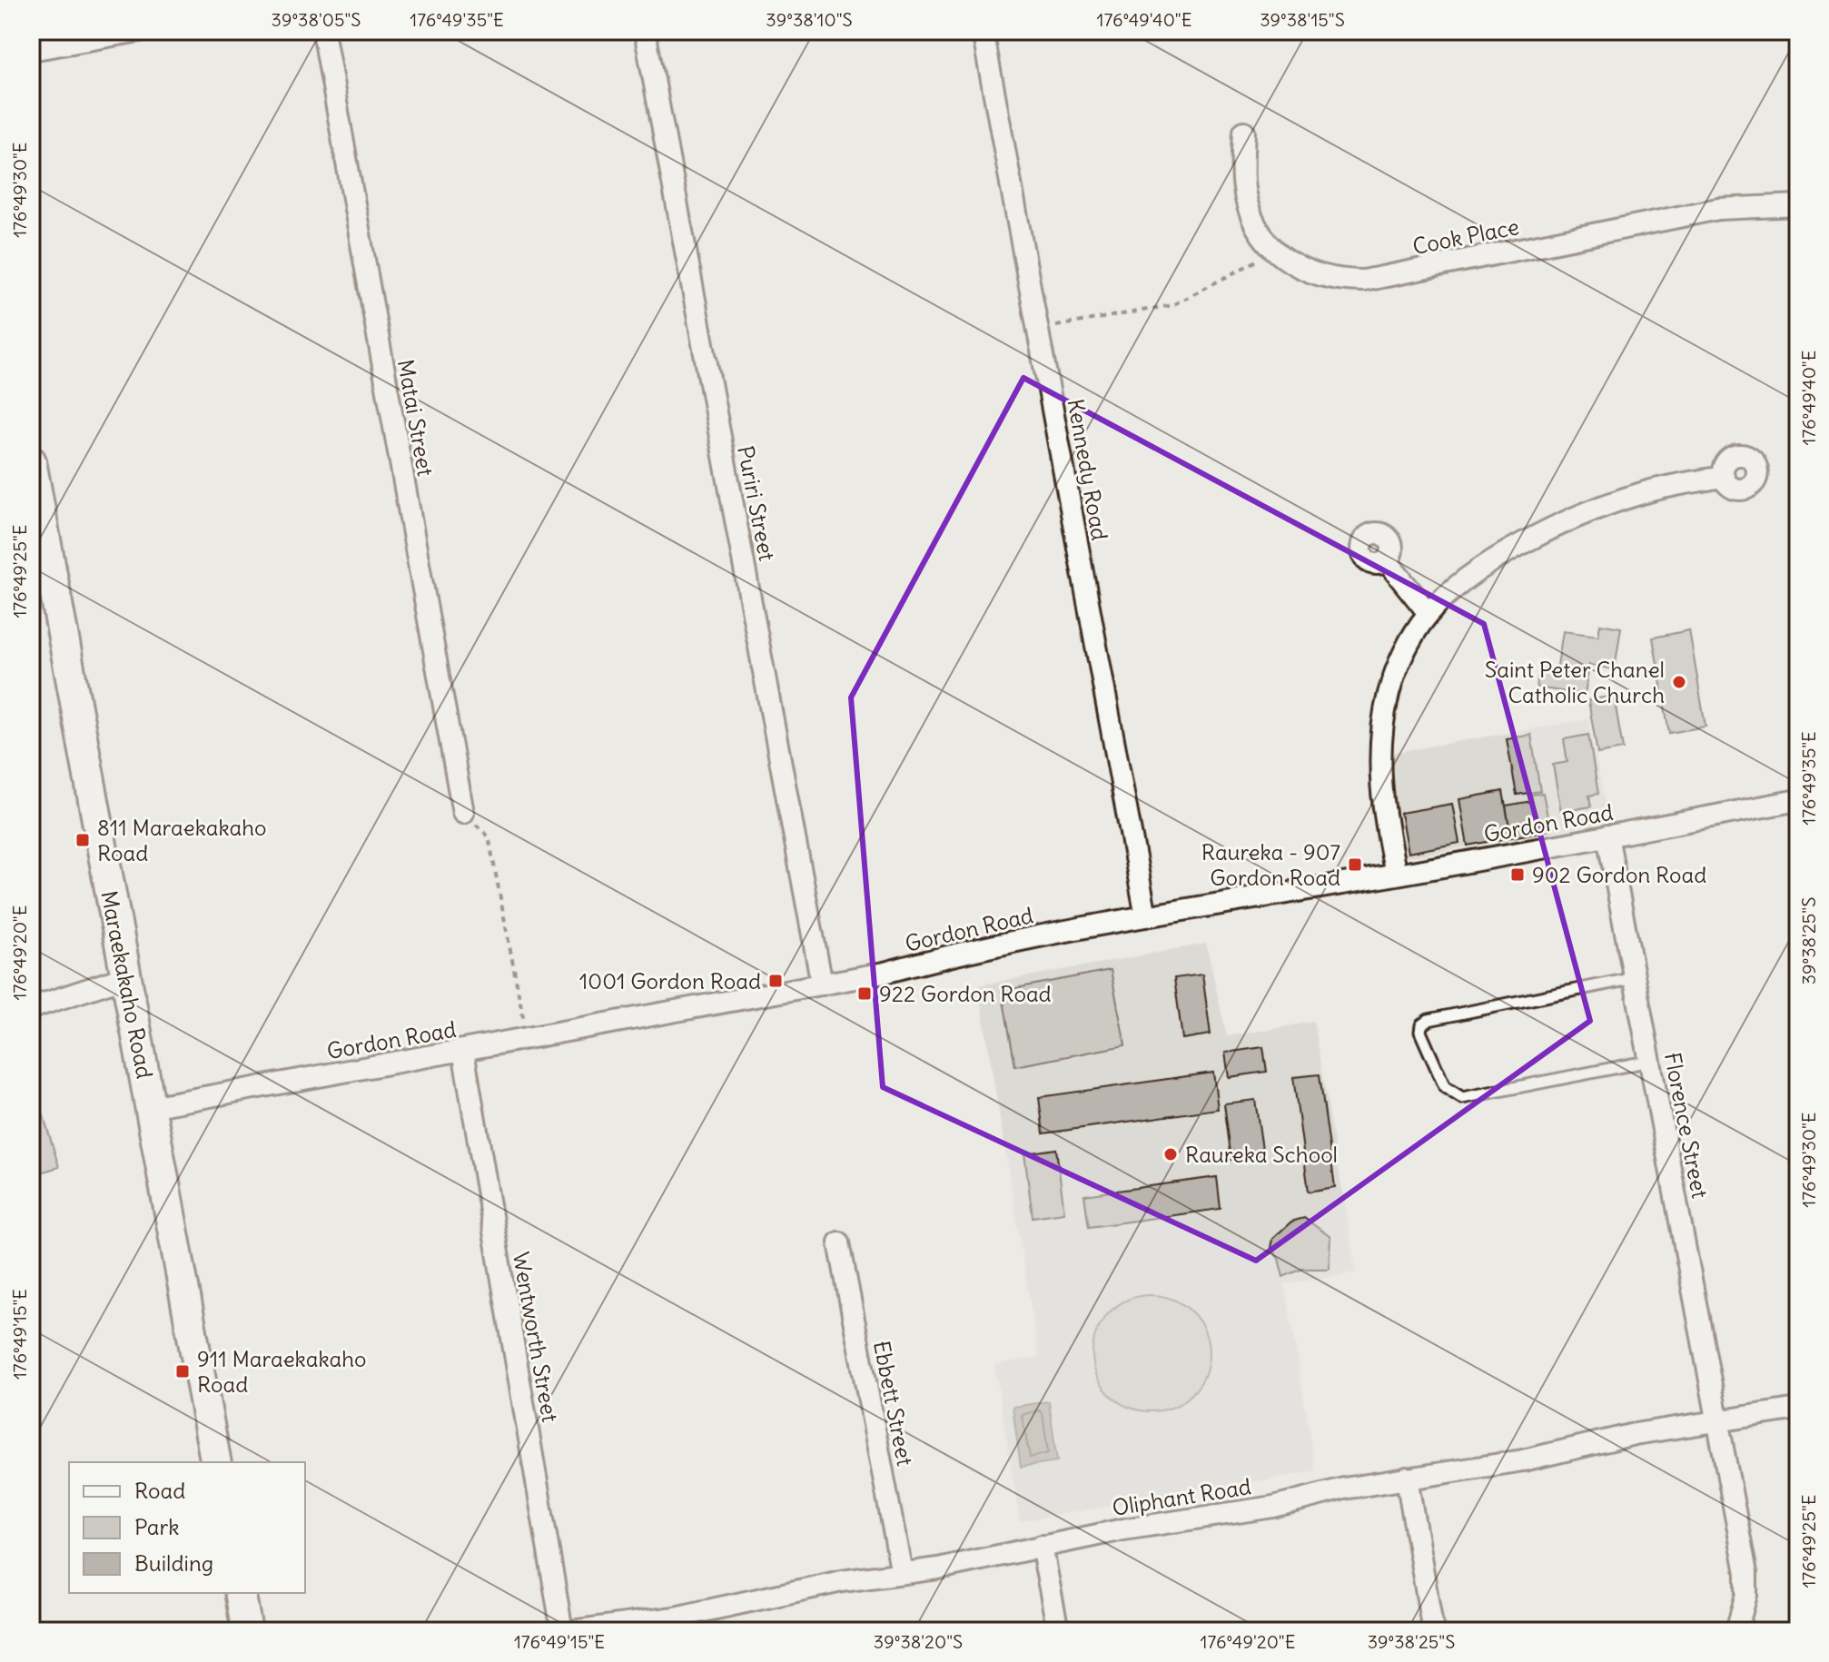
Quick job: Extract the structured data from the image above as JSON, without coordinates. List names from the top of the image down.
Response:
{
  "streets": {
    "main road": ["Maraekakaho Road"],
    "street": [
      "Cook Place",
      "Matai Street",
      "Kennedy Road",
      "Puriri Street",
      "Gordon Road",
      "Florence Street",
      "Wentworth Street",
      "Ebbett Street",
      "Oliphant Road"
    ]
  },
  "crossings": [
    ["Kennedy Road", "Gordon Road"],
    ["Puriri Street", "Gordon Road"],
    ["Gordon Road", "Maraekakaho Road"],
    ["Gordon Road", "Florence Street"],
    ["Gordon Road", "Wentworth Street"],
    ["Florence Street", "Oliphant Road"],
    ["Ebbett Street", "Oliphant Road"]
  ],
  "places": {
    "other": ["Saint Peter Chanel Catholic Church", "Raureka School"],
    "transit": [
      "811 Maraekakaho Road",
      "Raureka - 907 Gordon Road",
      "902 Gordon Road",
      "1001 Gordon Road",
      "922 Gordon Road",
      "911 Maraekakaho Road"
    ]
  },
  "legend": ["Road", "Park", "Building"],
  "coordinates": [
    "39°38'05\"S",
    "176°49'35\"E",
    "39°38'10\"S",
    "176°49'40\"E",
    "39°38'15\"S",
    "176°49'30\"E",
    "176°49'25\"E",
    "39°38'25\"S",
    "176°49'20\"E",
    "176°49'15\"E",
    "39°38'20\"S"
  ]
}
